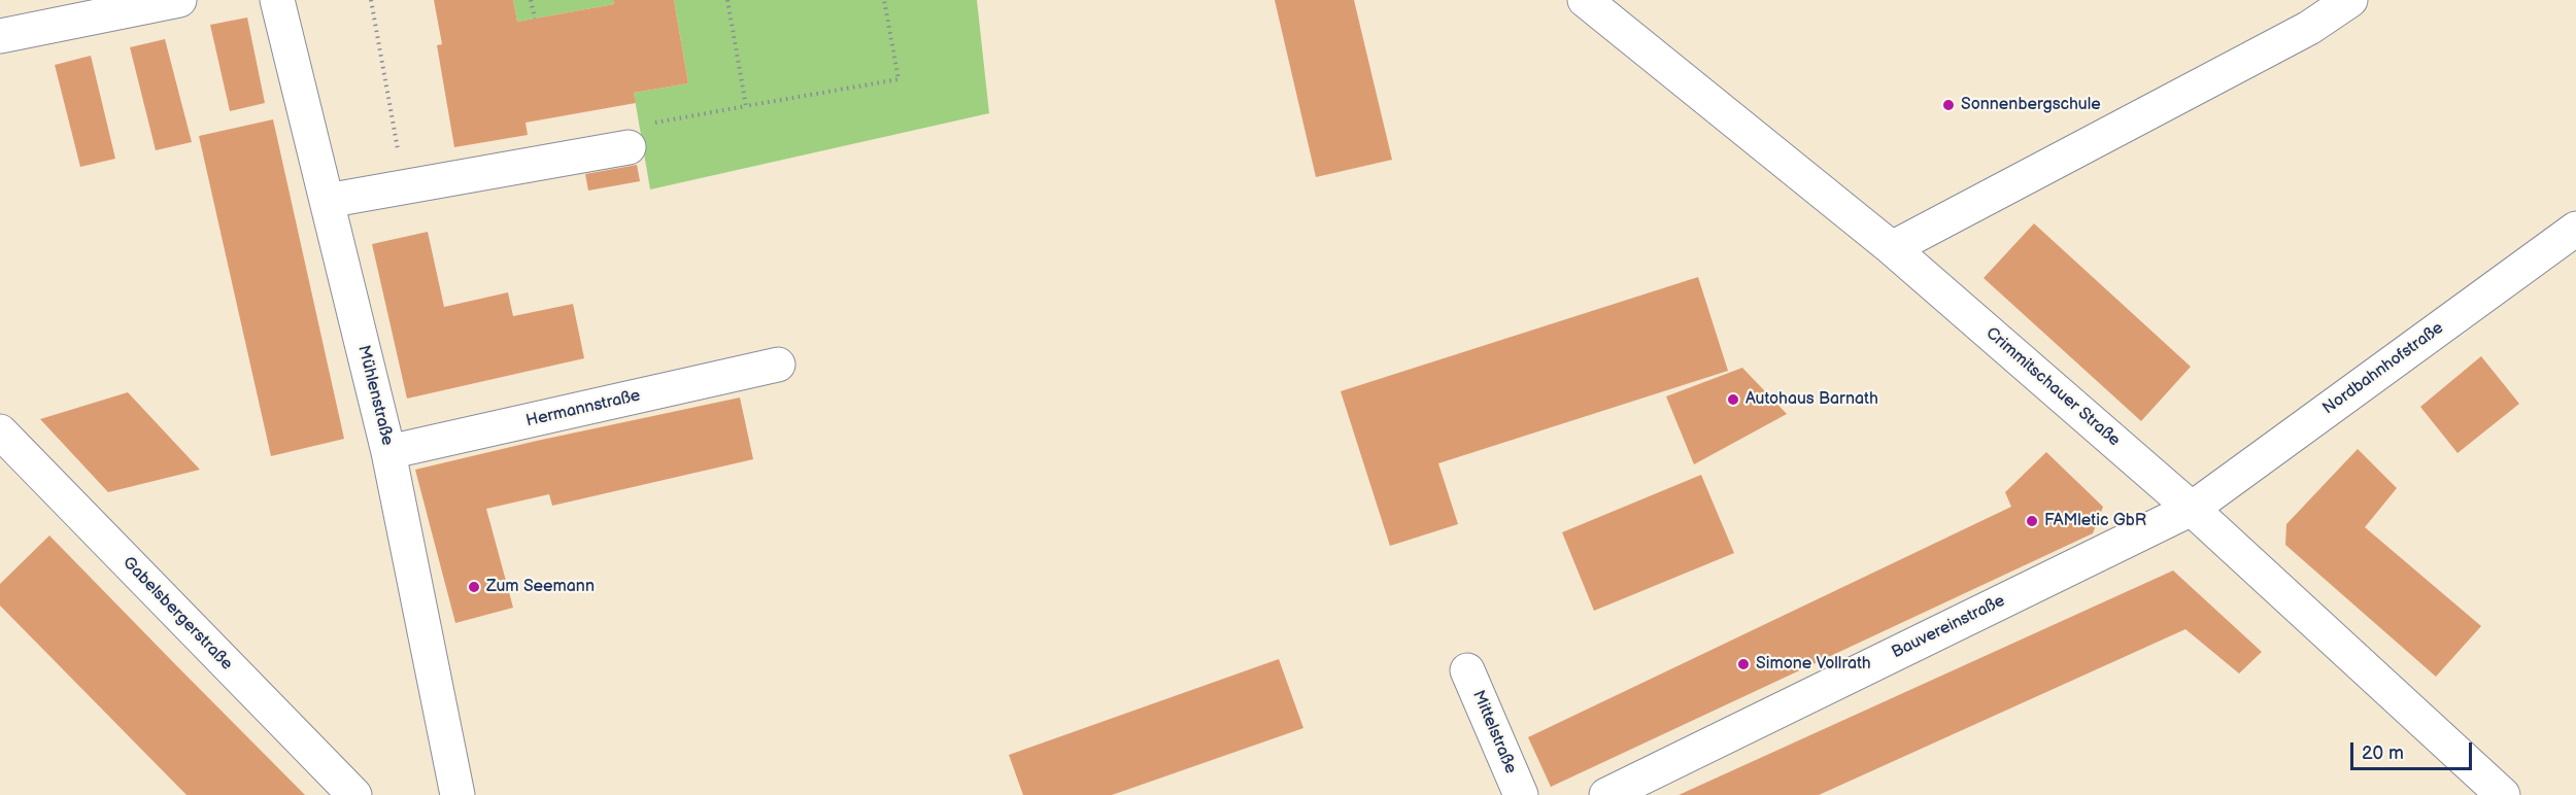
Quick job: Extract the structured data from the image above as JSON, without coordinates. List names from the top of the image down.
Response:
{
  "streets": {
    "street": [
      "Nordbahnhofstraße",
      "Crimmitschauer Straße",
      "Mühlenstraße",
      "Hermannstraße",
      "Gabelsbergerstraße",
      "Bauvereinstraße",
      "Mittelstraße"
    ]
  },
  "crossings": [
    ["Nordbahnhofstraße", "Crimmitschauer Straße"],
    ["Nordbahnhofstraße", "Bauvereinstraße"],
    ["Crimmitschauer Straße", "Bauvereinstraße"],
    ["Mühlenstraße", "Hermannstraße"]
  ],
  "places": [
    "Sonnenbergschule",
    "Autohaus Barnath",
    "FAMletic GbR",
    "Zum Seemann",
    "Simone Vollrath"
  ],
  "scale_bar": "20 m"
}
